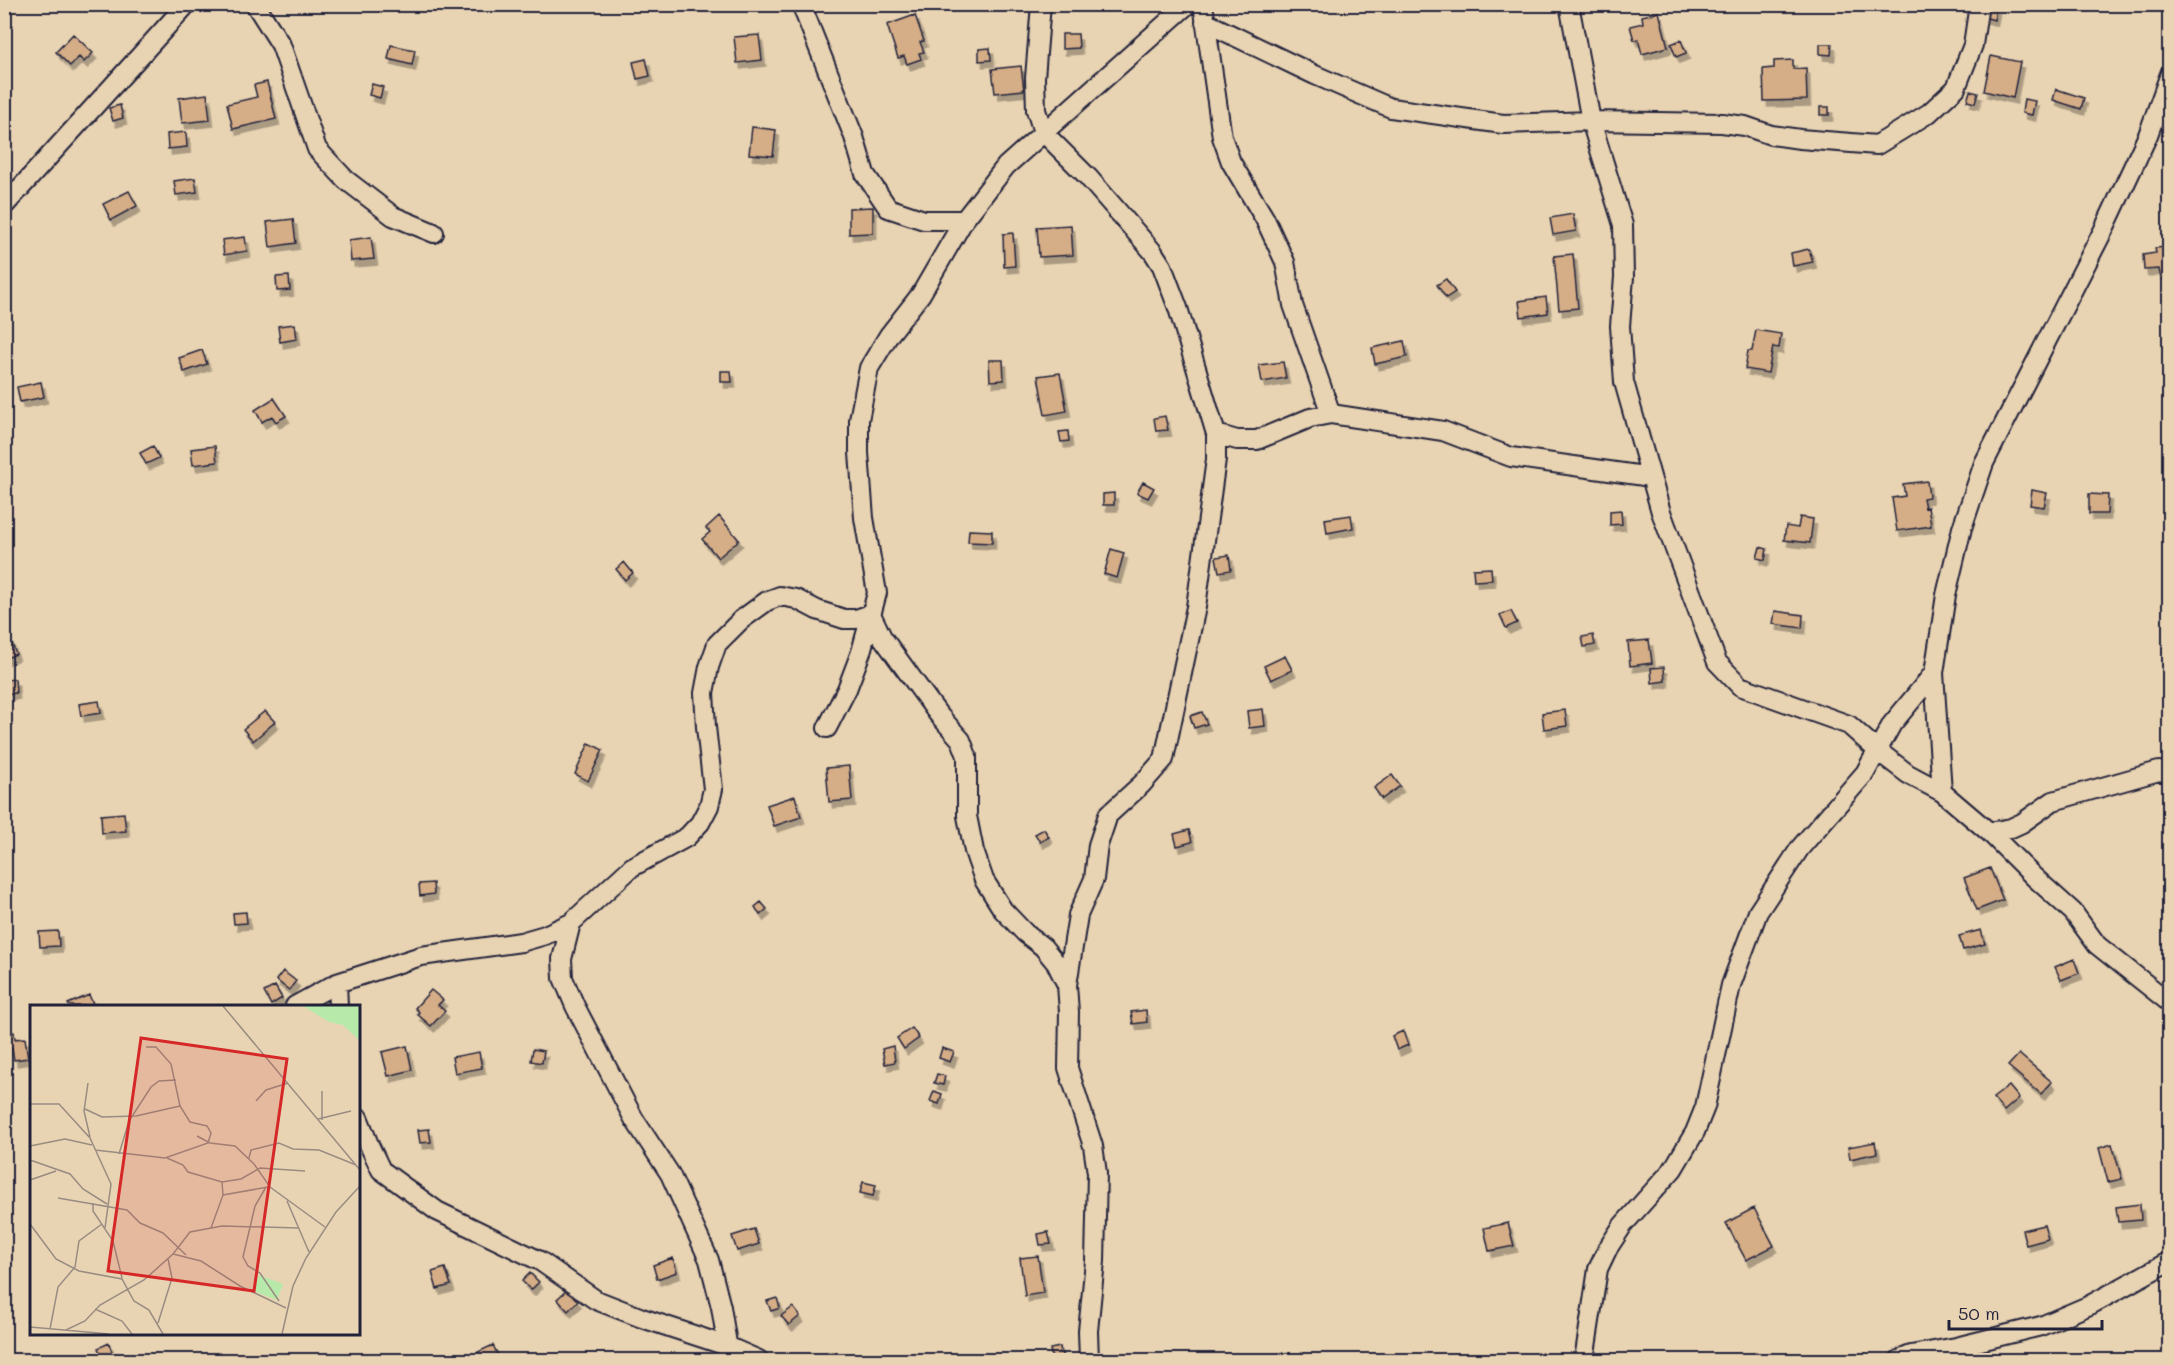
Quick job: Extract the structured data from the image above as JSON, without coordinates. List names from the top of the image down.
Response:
{
  "scale_bar": "50 m"
}
